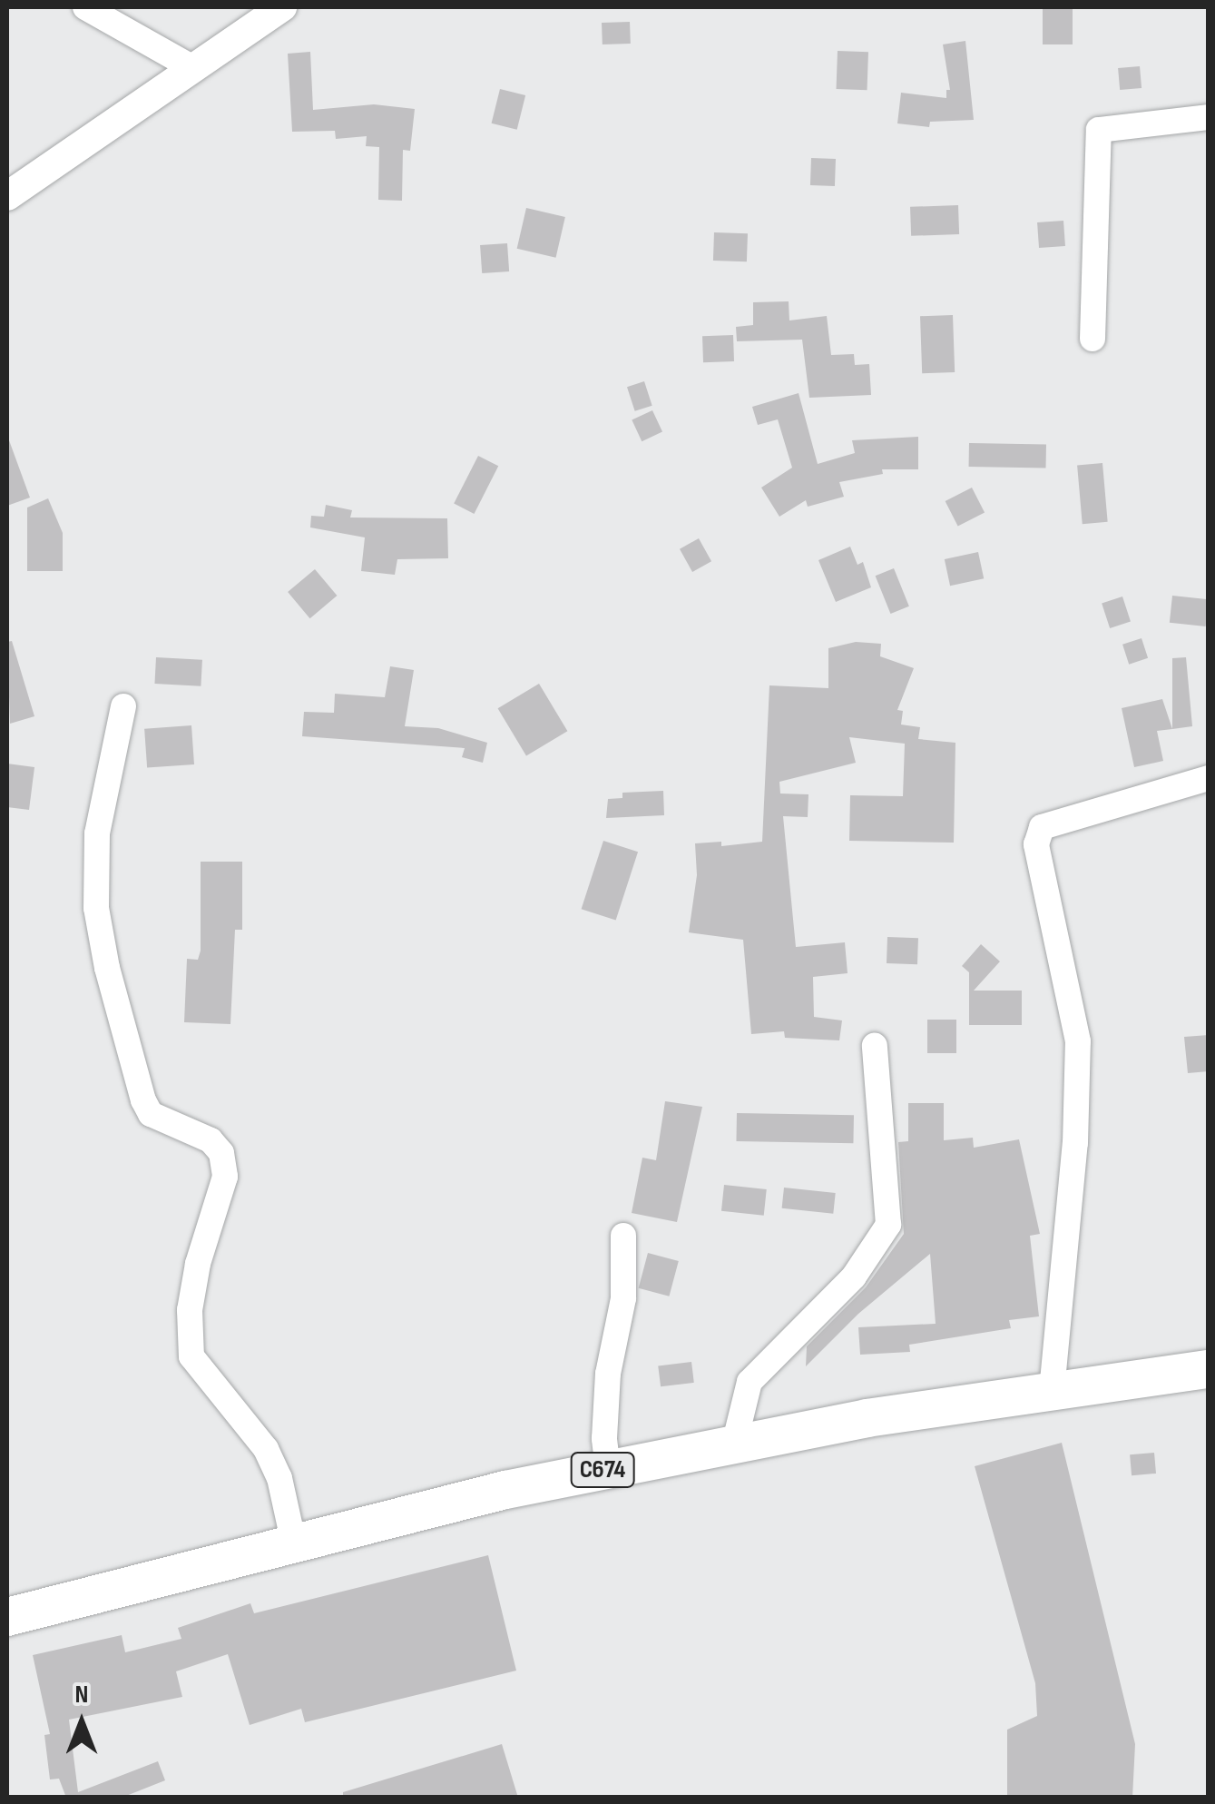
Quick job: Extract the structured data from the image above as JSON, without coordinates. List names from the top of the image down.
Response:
{
  "streets": {
    "main road": ["C674"]
  },
  "north": "top"
}
